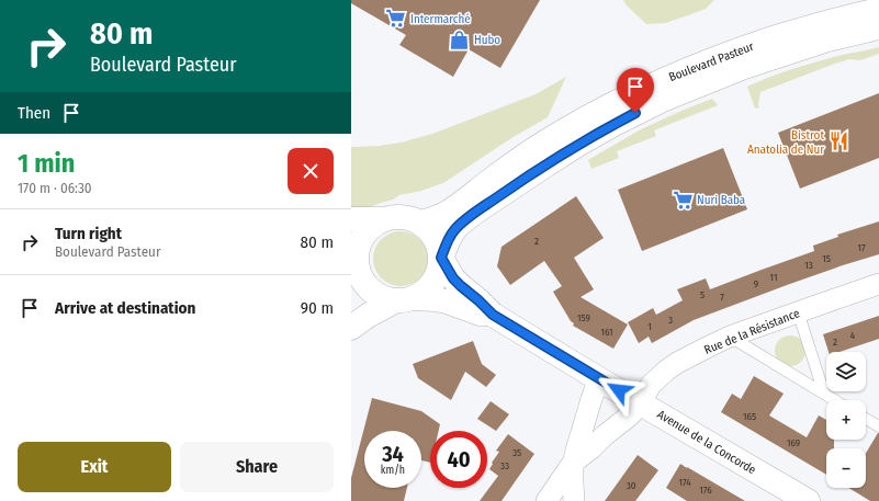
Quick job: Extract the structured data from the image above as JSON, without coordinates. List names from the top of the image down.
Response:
{
  "streets": {
    "street": ["Boulevard Pasteur", "Rue de la Résistance", "Avenue de la Concorde"]
  },
  "crossings": [
    ["Boulevard Pasteur", "Avenue de la Concorde"],
    ["Rue de la Résistance", "Avenue de la Concorde"]
  ],
  "places": {
    "supermarket": ["Intermarché", "Nuri Baba"],
    "shop": ["Hubo"],
    "restaurant": ["Bistrot Anatolia de Nur"]
  },
  "house_numbers": [
    "2",
    "17",
    "15",
    "13",
    "11",
    "9",
    "5",
    "7",
    "159",
    "3",
    "1",
    "161",
    "4",
    "2",
    "165",
    "169",
    "35",
    "33",
    "174",
    "30",
    "176"
  ],
  "page": {
    "turn": ["80 m", "Boulevard Pasteur"],
    "then": "Then",
    "heading": ["1 min", "170 m · 06:30"],
    "list": [
      {
        "name": "Turn right",
        "note": "Boulevard Pasteur",
        "value": "80 m"
      },
      {
        "name": "Arrive at destination",
        "value": "90 m"
      }
    ],
    "map_buttons": ["+", "−"],
    "speed": "34 km/h",
    "limit": "40",
    "buttons": ["Exit", "Share"]
  }
}
